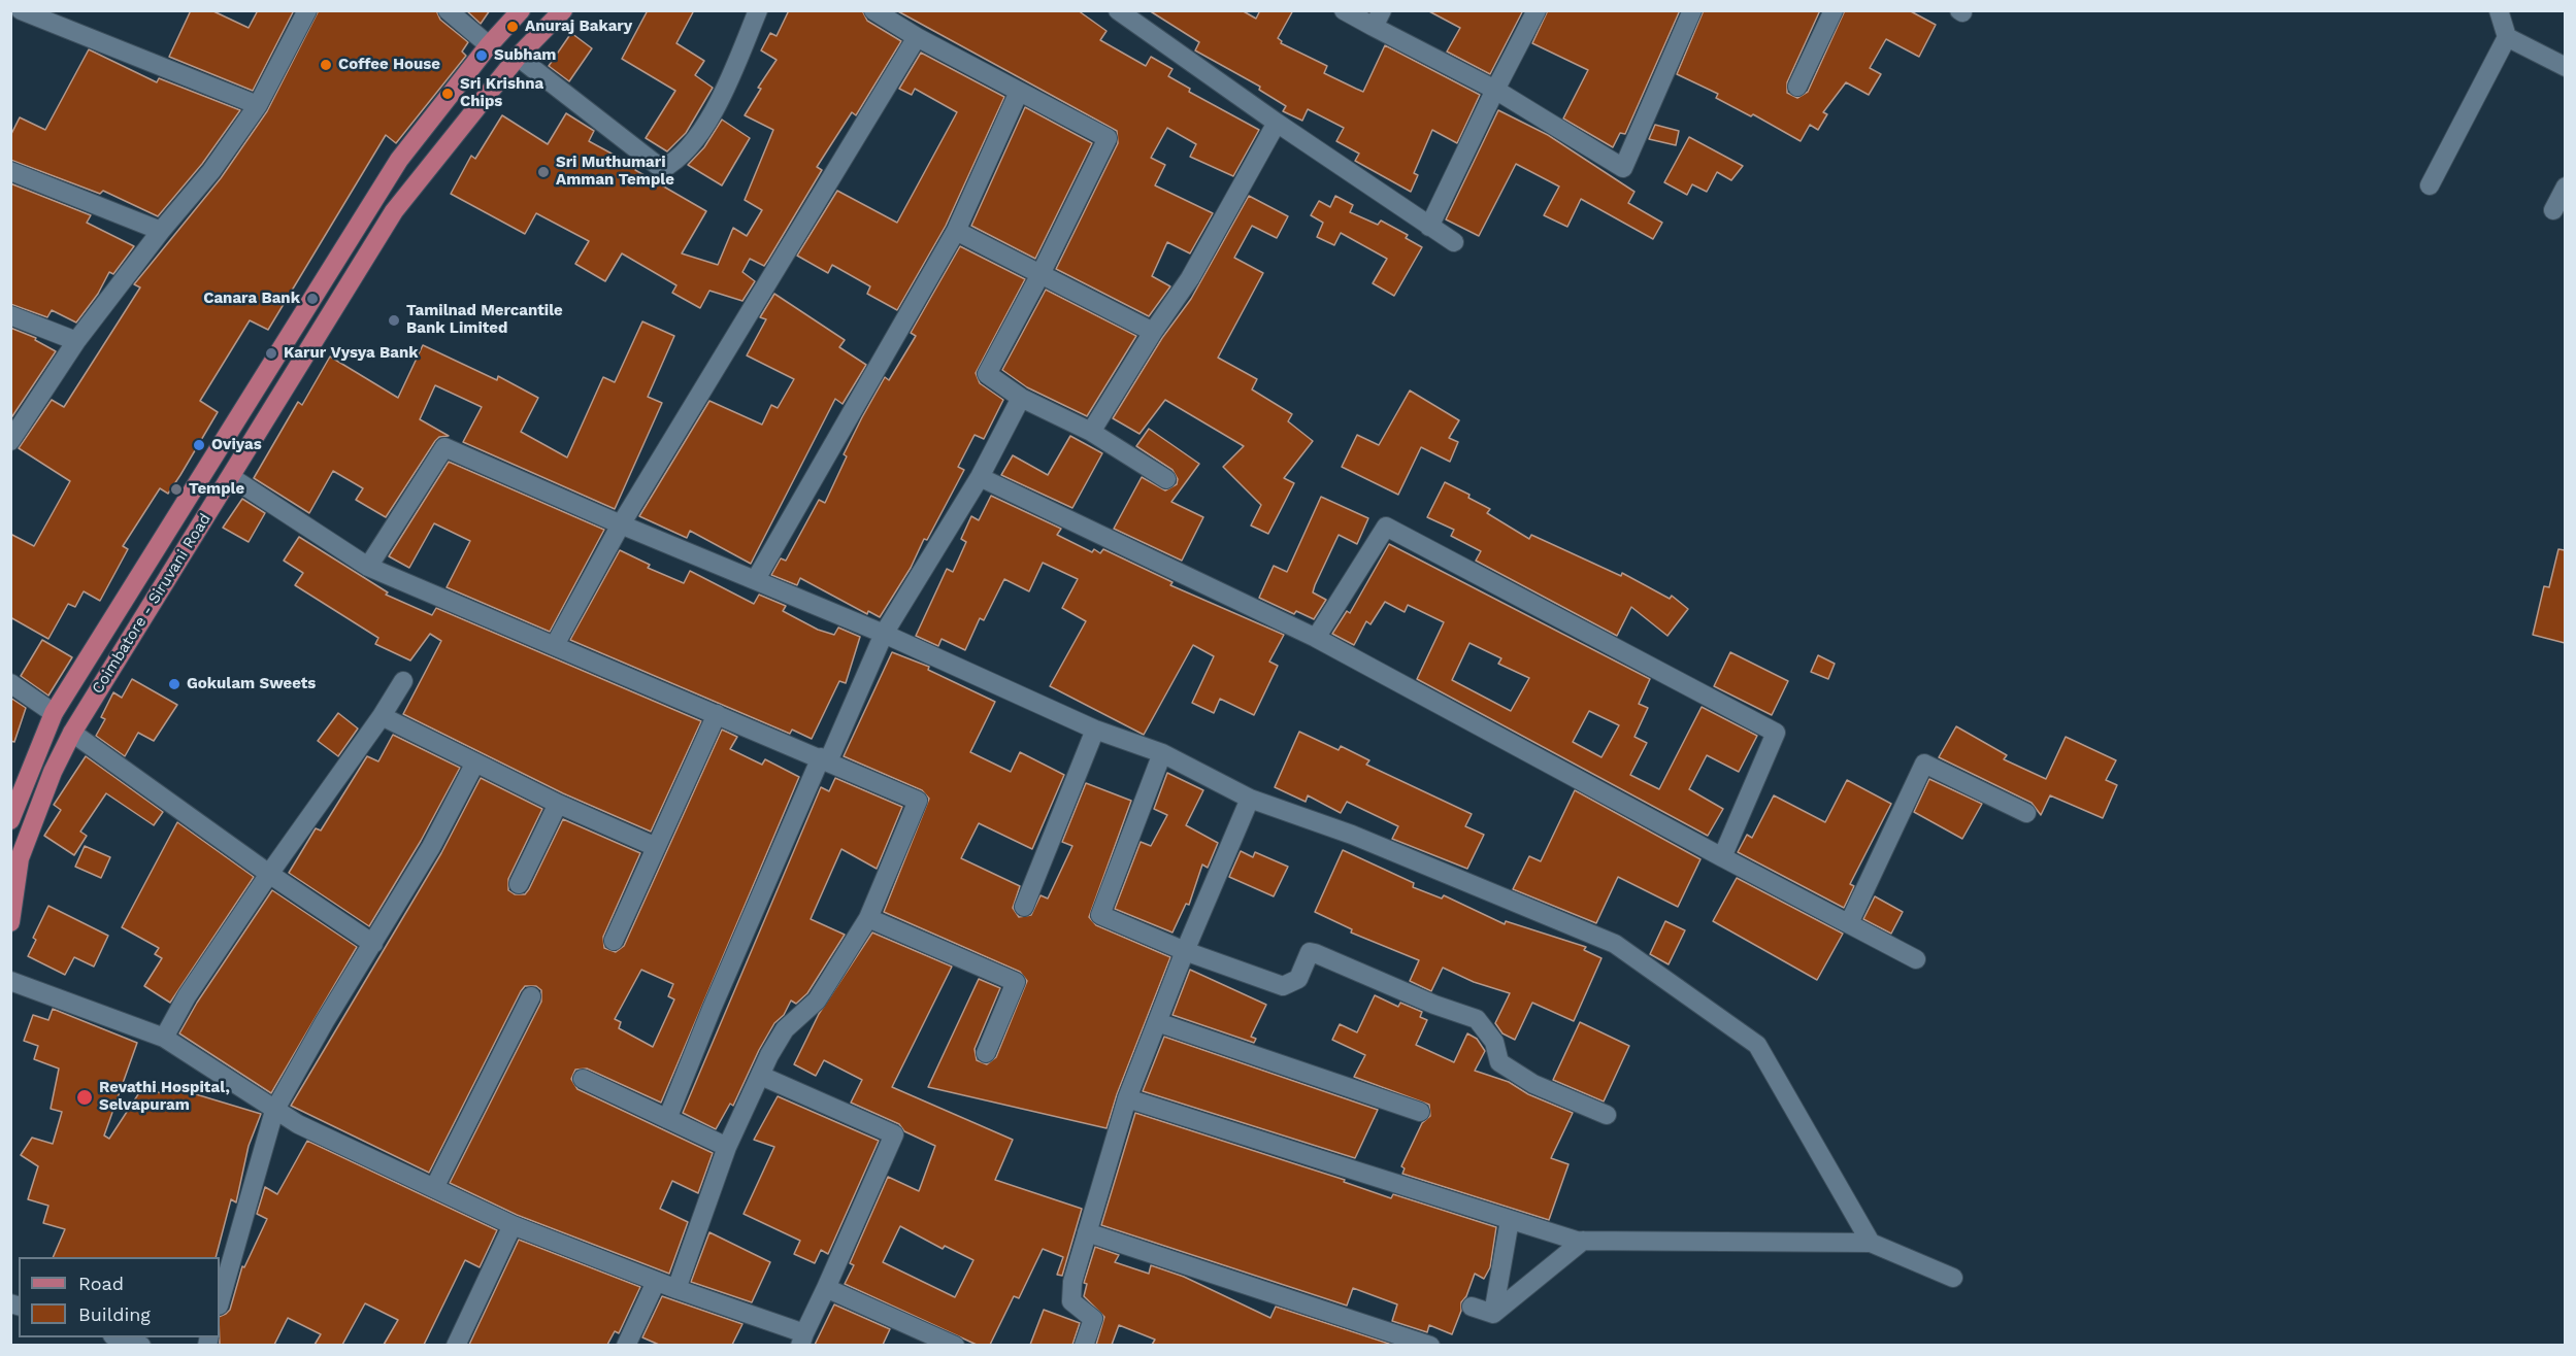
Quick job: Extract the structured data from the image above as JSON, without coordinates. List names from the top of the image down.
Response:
{
  "streets": {
    "main road": ["Coimbatore - Siruvani Road"]
  },
  "places": [
    "Anuraj Bakary",
    "Subham",
    "Coffee House",
    "Sri Krishna Chips",
    "Sri Muthumari Amman Temple",
    "Canara Bank",
    "Tamilnad Mercantile Bank Limited",
    "Karur Vysya Bank",
    "Oviyas",
    "Temple",
    "Gokulam Sweets",
    "Revathi Hospital, Selvapuram"
  ],
  "legend": ["Road", "Building"]
}
